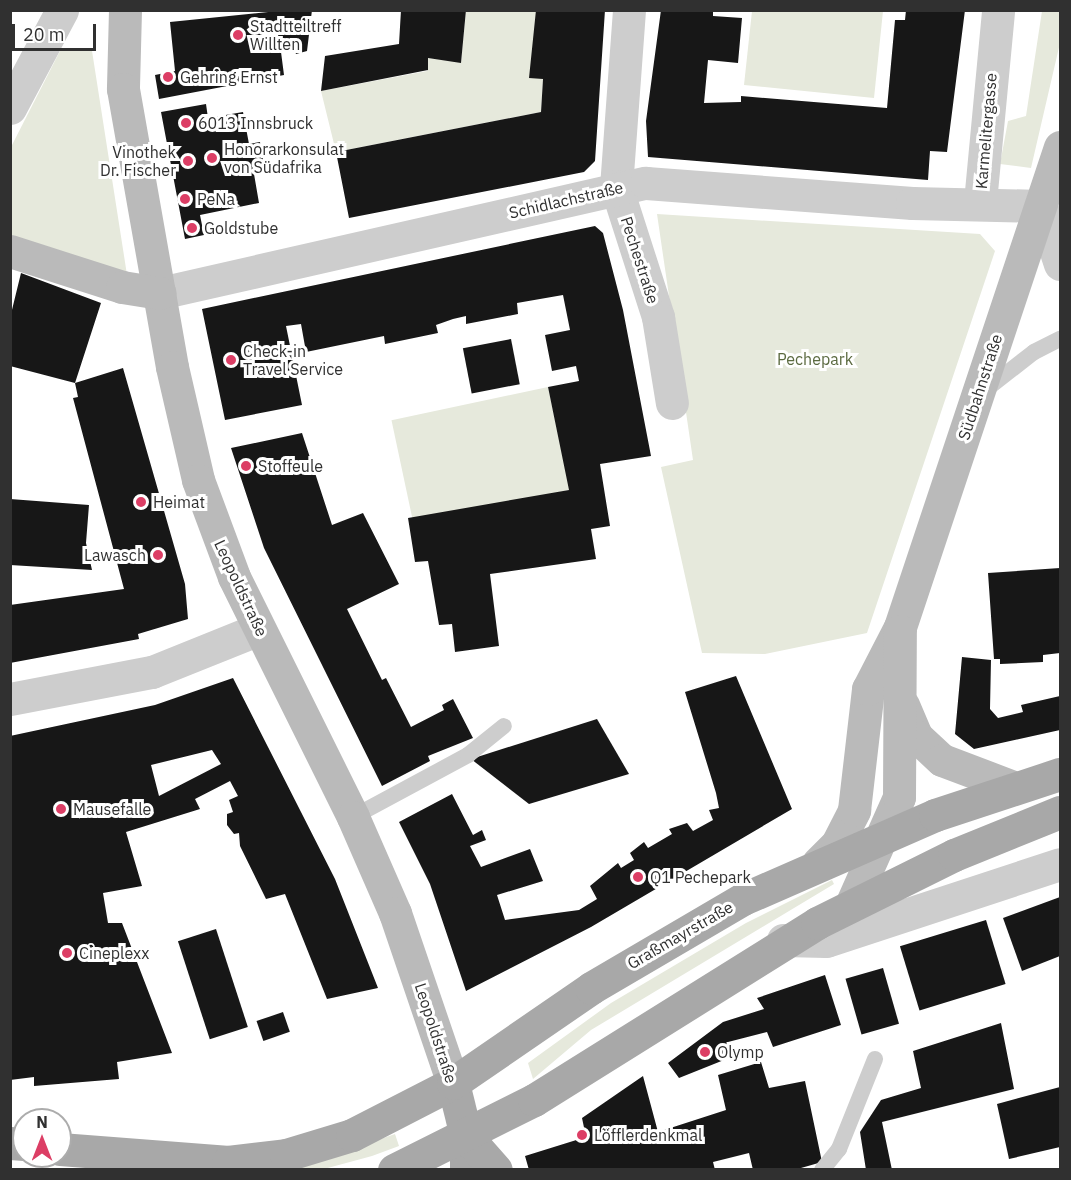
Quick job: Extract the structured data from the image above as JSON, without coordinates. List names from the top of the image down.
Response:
{
  "streets": {
    "main road": ["Leopoldstraße", "Graßmayrstraße"],
    "street": [
      "Karmelitergasse",
      "Schidlachstraße",
      "Pechestraße",
      "Südbahnstraße"
    ]
  },
  "crossings": [
    ["Karmelitergasse", "Schidlachstraße"],
    ["Karmelitergasse", "Südbahnstraße"],
    ["Schidlachstraße", "Pechestraße"],
    ["Schidlachstraße", "Leopoldstraße"],
    ["Leopoldstraße", "Graßmayrstraße"]
  ],
  "parks": ["Pechepark"],
  "places": [
    "Stadtteiltreff Willten",
    "Gehring Ernst",
    "6013 Innsbruck",
    "Honorarkonsulat von Südafrika",
    "Vinothek Dr. Fischer",
    "PeNa",
    "Goldstube",
    "Check-in Travel Service",
    "Stoffeule",
    "Heimat",
    "Lawasch",
    "Mausefalle",
    "Q1 Pechepark",
    "Cineplexx",
    "Olymp",
    "Löfflerdenkmal"
  ],
  "scale_bar": "20 m",
  "north": "top"
}
